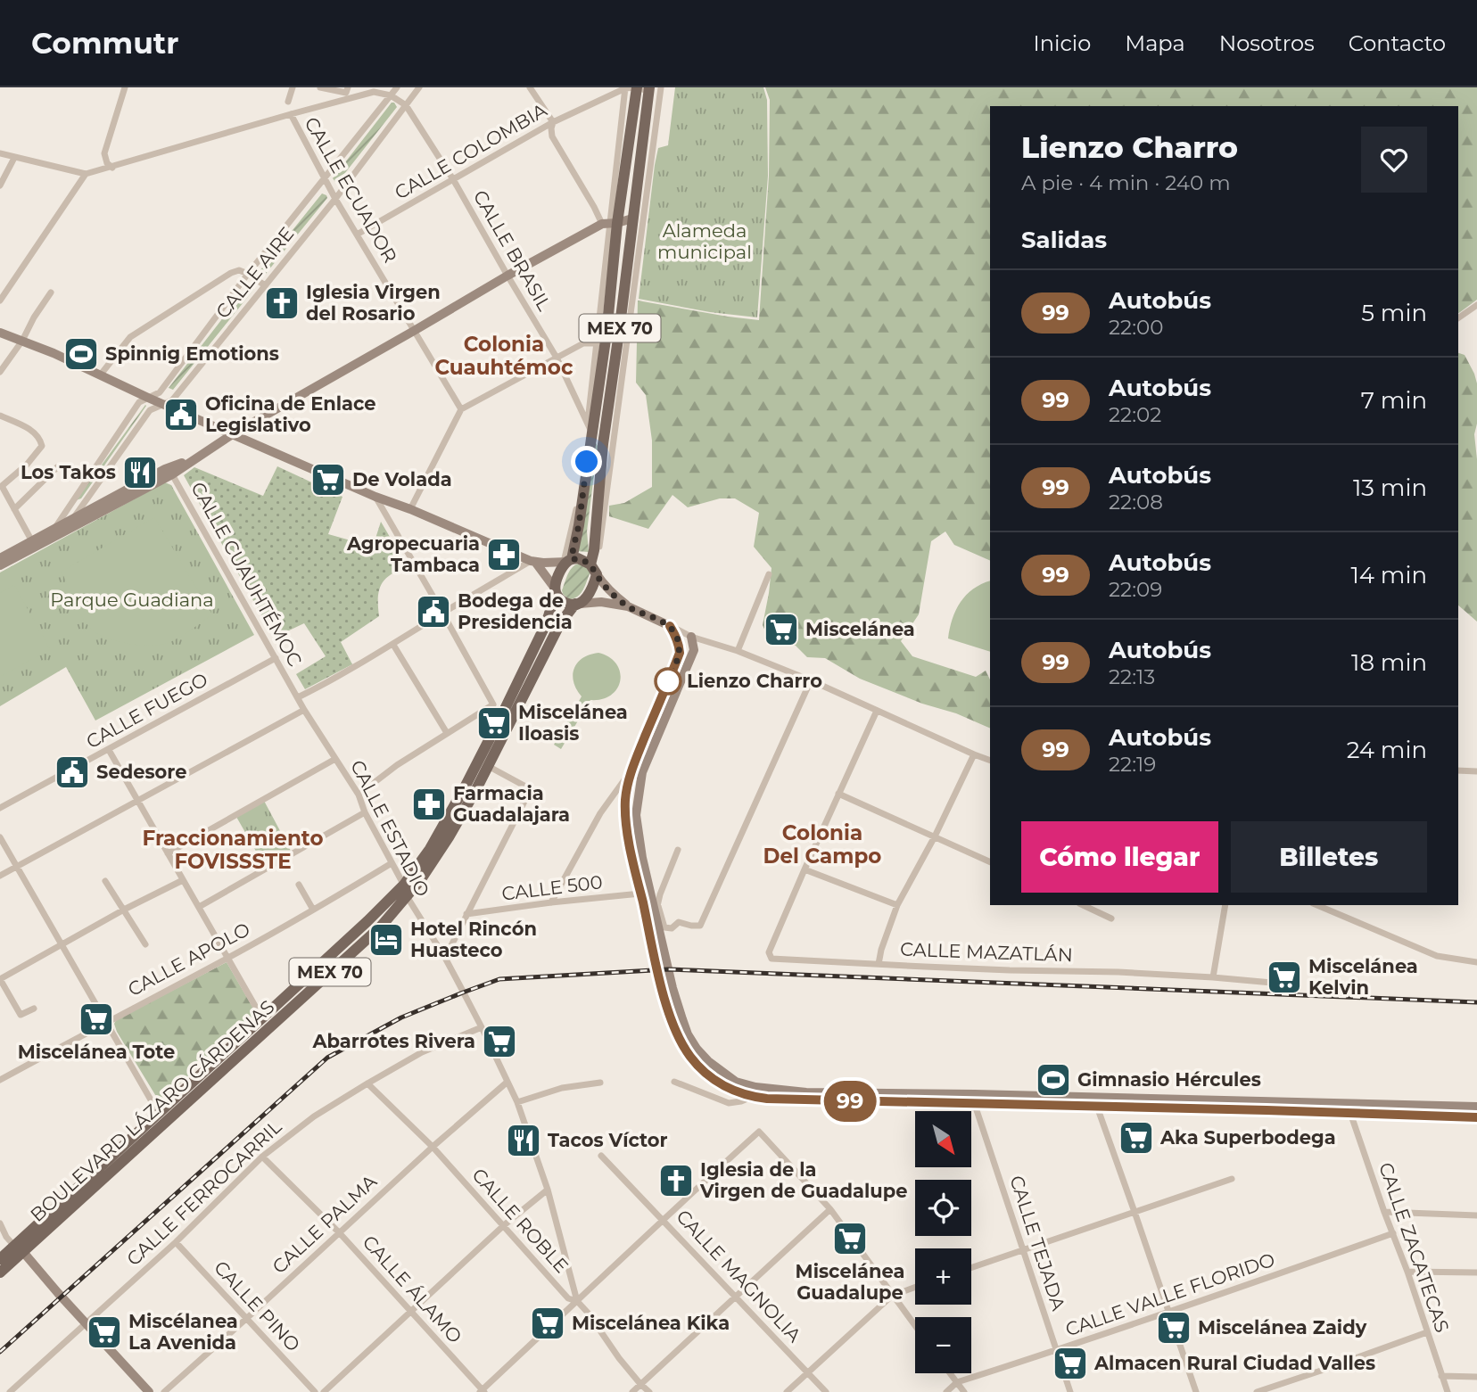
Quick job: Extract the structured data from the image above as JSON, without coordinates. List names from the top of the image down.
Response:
{
  "streets": {
    "main road": ["MEX 70", "BOULEVARD LÁZARO CÁRDENAS"],
    "street": [
      "CALLE COLOMBIA",
      "CALLE ECUADOR",
      "CALLE BRASIL",
      "CALLE AIRE",
      "CALLE CUAUHTÉMOC",
      "CALLE FUEGO",
      "CALLE ESTADIO",
      "CALLE 500",
      "CALLE MAZATLÁN",
      "CALLE APOLO",
      "CALLE FERROCARRIL",
      "CALLE ROBLE",
      "CALLE PALMA",
      "CALLE TEJADA",
      "CALLE ZACATECAS",
      "CALLE MAGNOLIA",
      "CALLE ÁLAMO",
      "CALLE VALLE FLORIDO",
      "CALLE PINO"
    ]
  },
  "crossings": [
    ["CALLE COLOMBIA", "CALLE ECUADOR"],
    ["CALLE COLOMBIA", "CALLE BRASIL"],
    ["CALLE COLOMBIA", "MEX 70"],
    ["CALLE ECUADOR", "CALLE BRASIL"],
    ["CALLE ECUADOR", "CALLE AIRE"],
    ["CALLE BRASIL", "CALLE AIRE"],
    ["CALLE BRASIL", "MEX 70"],
    ["MEX 70", "BOULEVARD LÁZARO CÁRDENAS"],
    ["CALLE CUAUHTÉMOC", "CALLE FUEGO"],
    ["CALLE CUAUHTÉMOC", "CALLE ESTADIO"],
    ["CALLE ESTADIO", "CALLE APOLO"],
    ["CALLE ESTADIO", "BOULEVARD LÁZARO CÁRDENAS"],
    ["CALLE ESTADIO", "CALLE FERROCARRIL"],
    ["CALLE FERROCARRIL", "CALLE ROBLE"],
    ["CALLE FERROCARRIL", "CALLE ÁLAMO"],
    ["CALLE FERROCARRIL", "CALLE PINO"],
    ["CALLE ROBLE", "CALLE PALMA"],
    ["CALLE PALMA", "CALLE ÁLAMO"],
    ["CALLE PALMA", "CALLE PINO"],
    ["CALLE TEJADA", "CALLE VALLE FLORIDO"],
    ["CALLE ZACATECAS", "CALLE VALLE FLORIDO"]
  ],
  "districts": ["Colonia Cuauhtémoc", "Colonia Del Campo", "Fraccionamiento FOVISSSTE"],
  "parks": ["Alameda municipal", "Parque Guadiana"],
  "places": {
    "church": ["Iglesia Virgen del Rosario", "Iglesia de la Virgen de Guadalupe"],
    "sports": ["Spinnig Emotions", "Gimnasio Hércules"],
    "public building": ["Oficina de Enlace Legislativo", "Bodega de Presidencia", "Sedesore"],
    "restaurant": ["Los Takos", "Tacos Víctor"],
    "supermarket": [
      "De Volada",
      "Miscelánea",
      "Miscelánea Iloasis",
      "Miscelánea Kelvin",
      "Miscelánea Tote",
      "Abarrotes Rivera",
      "Aka Superbodega",
      "Miscelánea Guadalupe",
      "Miscelánea Kika",
      "Miscelánea Zaidy",
      "Miscélanea La Avenida",
      "Almacen Rural Ciudad Valles"
    ],
    "pharmacy": ["Agropecuaria Tambaca", "Farmacia Guadalajara"],
    "other": ["Lienzo Charro"],
    "hotel": ["Hotel Rincón Huasteco"]
  },
  "lines": ["bus line 99"],
  "north": "bottom right",
  "page": {
    "header": "Commutr",
    "nav": [
      "Inicio",
      "Mapa",
      "Nosotros",
      "Contacto"
    ],
    "on_map": "99",
    "heading": [
      ["Lienzo Charro", "A pie · 4 min · 240 m"],
      "Salidas"
    ],
    "list": [
      {
        "mark": "99",
        "name": "Autobús",
        "note": "22:00",
        "value": "5 min"
      },
      {
        "mark": "99",
        "name": "Autobús",
        "note": "22:02",
        "value": "7 min"
      },
      {
        "mark": "99",
        "name": "Autobús",
        "note": "22:08",
        "value": "13 min"
      },
      {
        "mark": "99",
        "name": "Autobús",
        "note": "22:09",
        "value": "14 min"
      },
      {
        "mark": "99",
        "name": "Autobús",
        "note": "22:13",
        "value": "18 min"
      },
      {
        "mark": "99",
        "name": "Autobús",
        "note": "22:19",
        "value": "24 min"
      }
    ],
    "buttons": ["Cómo llegar", "Billetes"],
    "map_buttons": ["+", "−"]
  }
}
